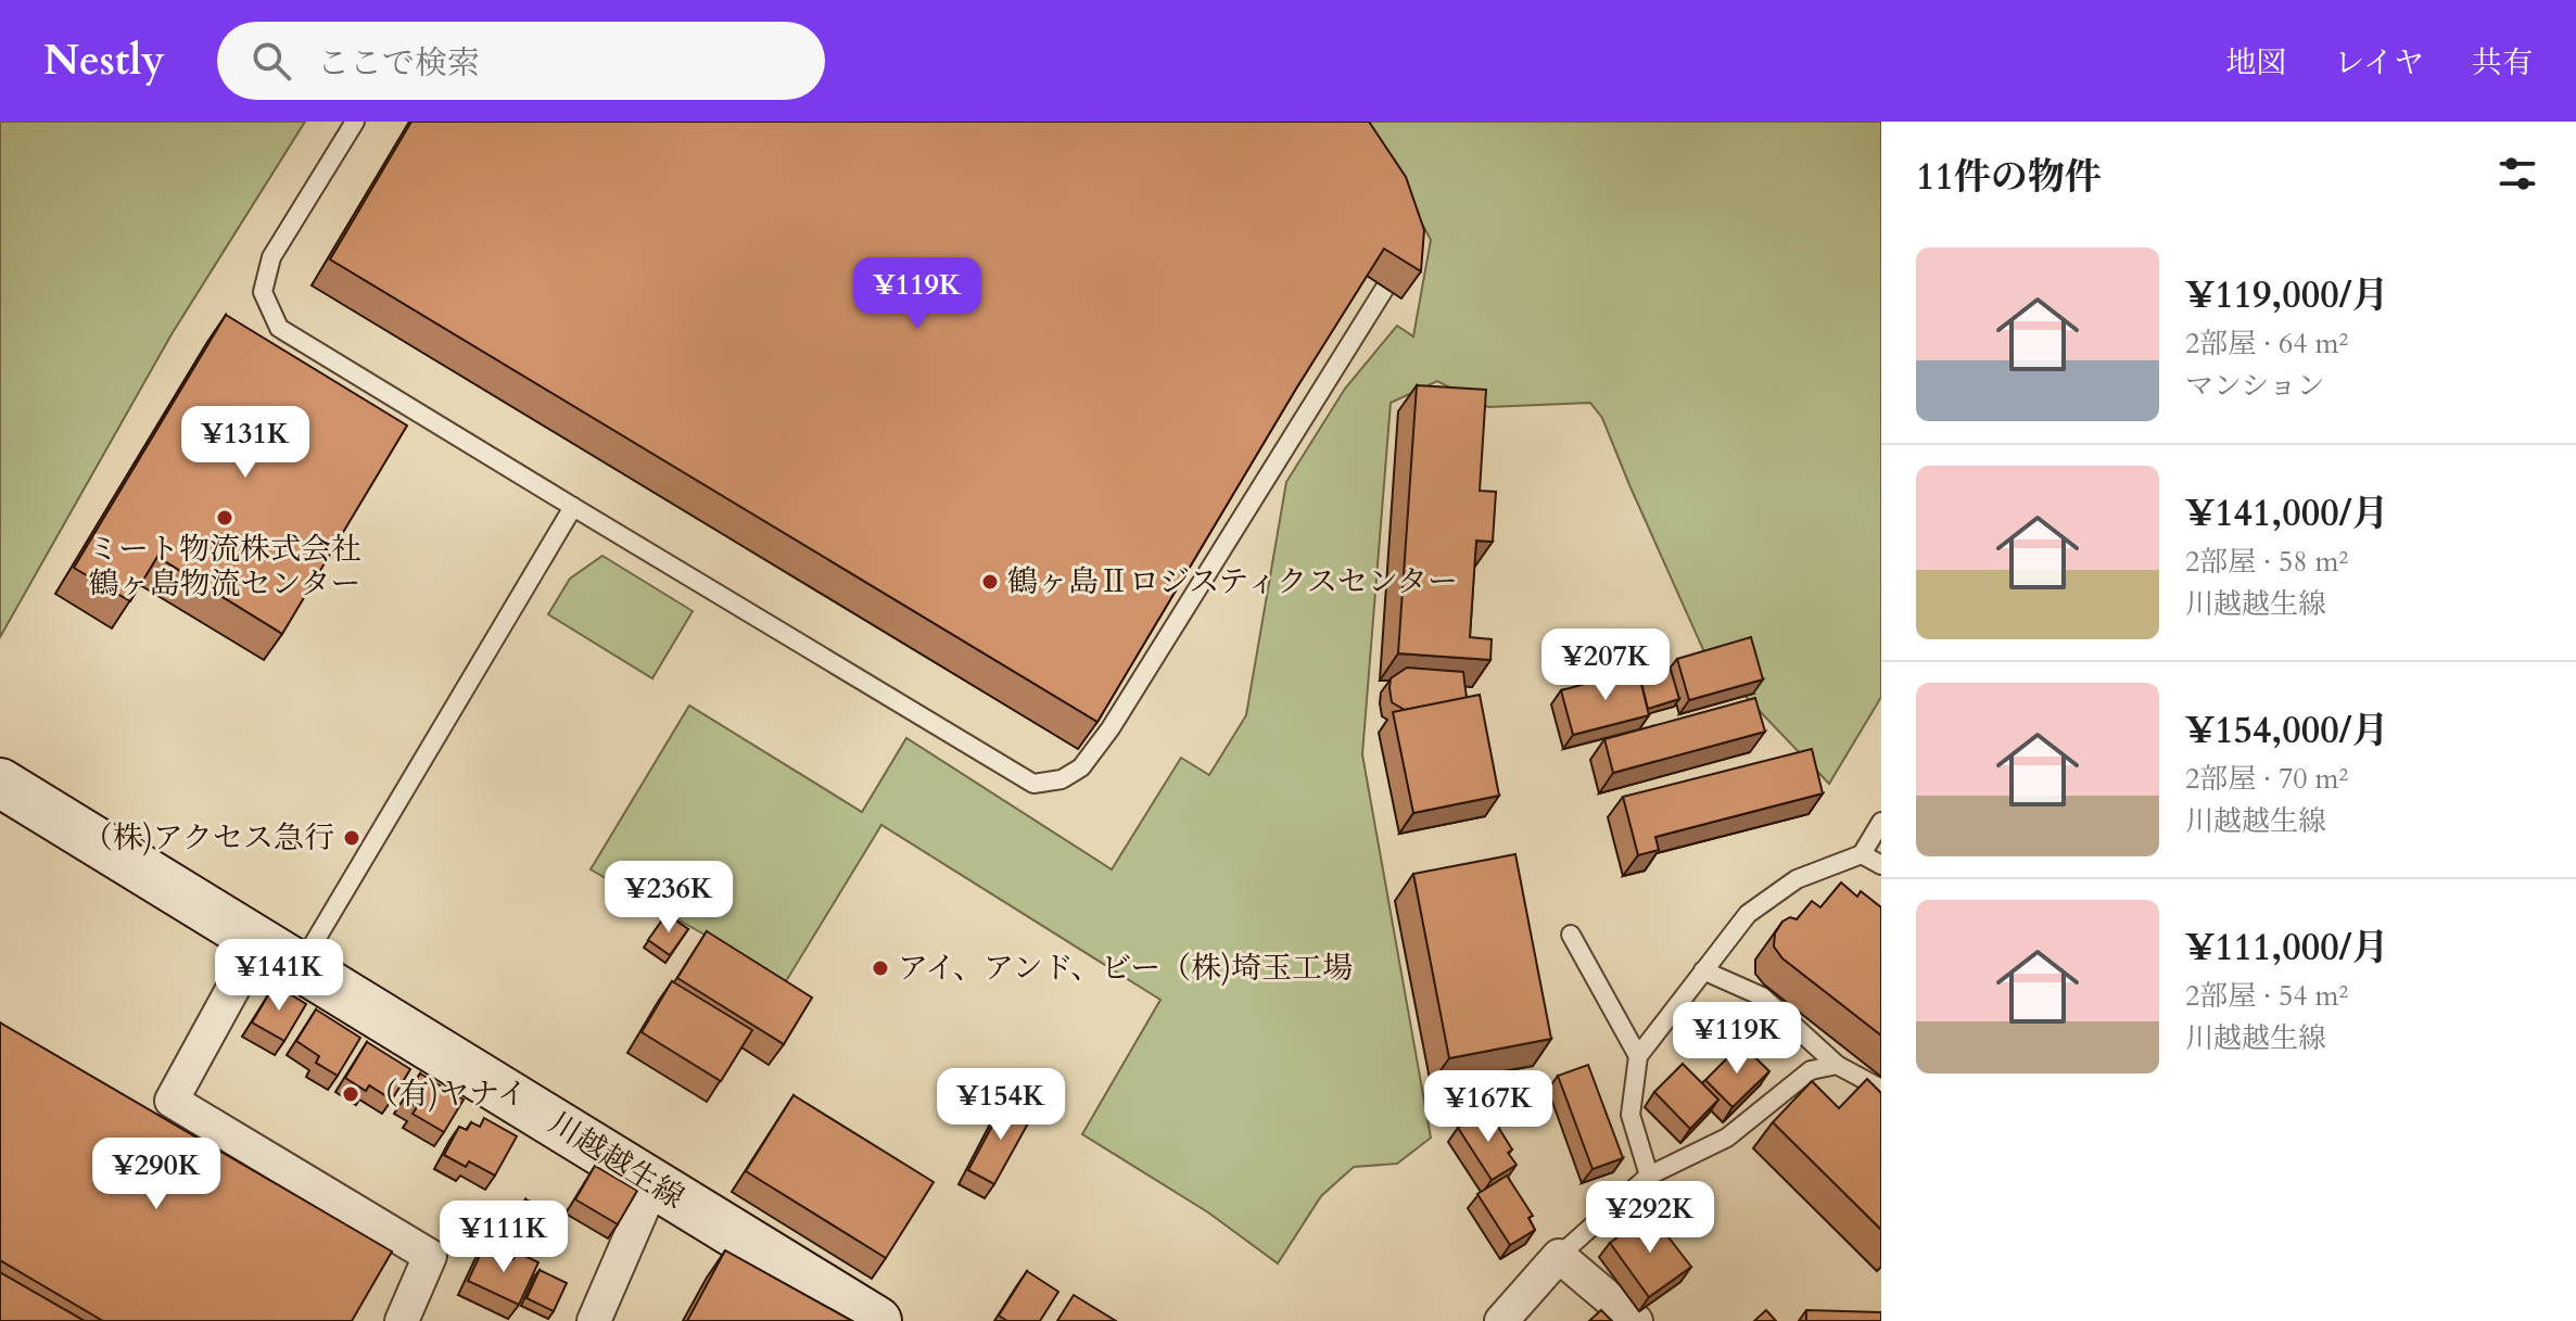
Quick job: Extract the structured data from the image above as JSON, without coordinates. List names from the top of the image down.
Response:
{
  "streets": {
    "main road": ["川越越生線"]
  },
  "places": [
    "ミート物流株式会社 鶴ヶ島物流センター",
    "鶴ヶ島Ⅱロジスティクスセンター",
    "（株)アクセス急行",
    "アイ、アンド、ビー（株)埼玉工場",
    "（有)ヤナイ"
  ],
  "page": {
    "header": "Nestly",
    "search": "ここで検索",
    "nav": ["地図", "レイヤ", "共有"],
    "heading": "11件の物件",
    "list": [
      {
        "name": "¥119,000/月",
        "note": "2部屋 · 64 m² · マンション"
      },
      {
        "name": "¥141,000/月",
        "note": "2部屋 · 58 m² · 川越越生線"
      },
      {
        "name": "¥154,000/月",
        "note": "2部屋 · 70 m² · 川越越生線"
      },
      {
        "name": "¥111,000/月",
        "note": "2部屋 · 54 m² · 川越越生線"
      }
    ],
    "price": [
      "¥119K",
      "¥131K",
      "¥207K",
      "¥236K",
      "¥141K",
      "¥119K",
      "¥154K",
      "¥167K",
      "¥290K",
      "¥292K",
      "¥111K"
    ]
  }
}
